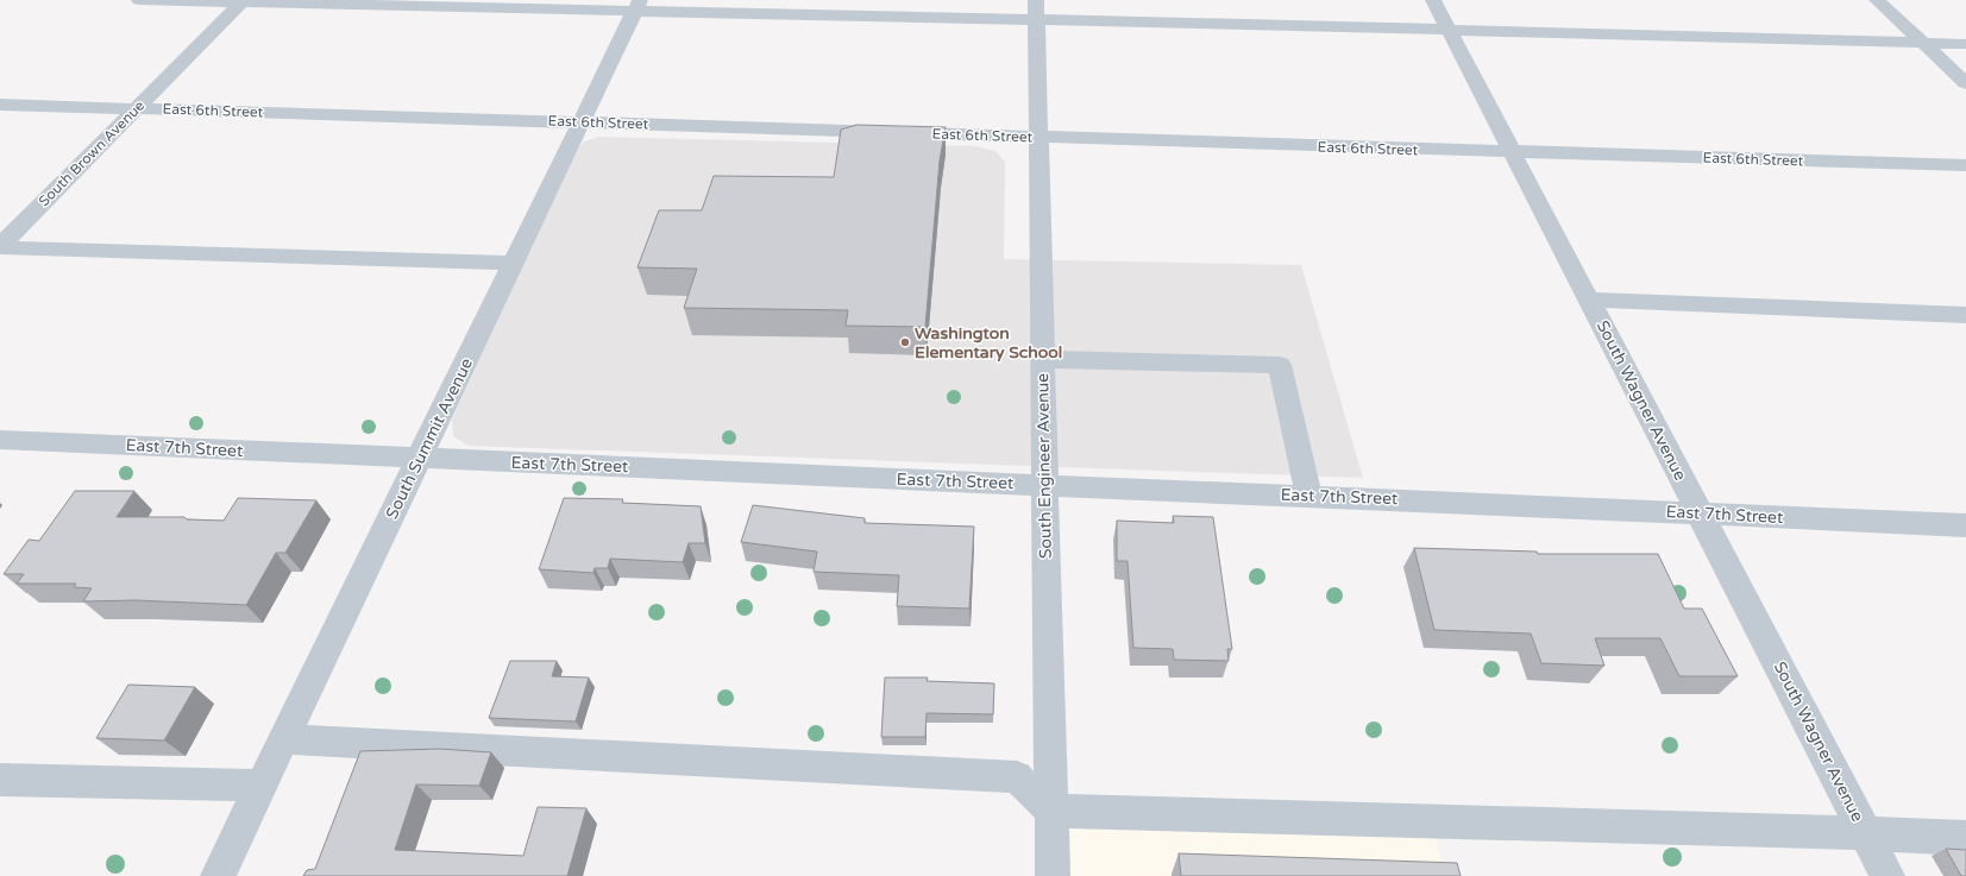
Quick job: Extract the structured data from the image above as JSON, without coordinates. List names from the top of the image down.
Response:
{
  "streets": {
    "street": [
      "East 6th Street",
      "South Brown Avenue",
      "South Wagner Avenue",
      "South Summit Avenue",
      "East 7th Street",
      "South Engineer Avenue"
    ]
  },
  "crossings": [
    ["East 6th Street", "South Brown Avenue"],
    ["East 6th Street", "South Wagner Avenue"],
    ["East 6th Street", "South Summit Avenue"],
    ["East 6th Street", "South Engineer Avenue"],
    ["South Wagner Avenue", "East 7th Street"],
    ["South Summit Avenue", "East 7th Street"],
    ["East 7th Street", "South Engineer Avenue"]
  ],
  "places": ["Washington Elementary School"]
}
